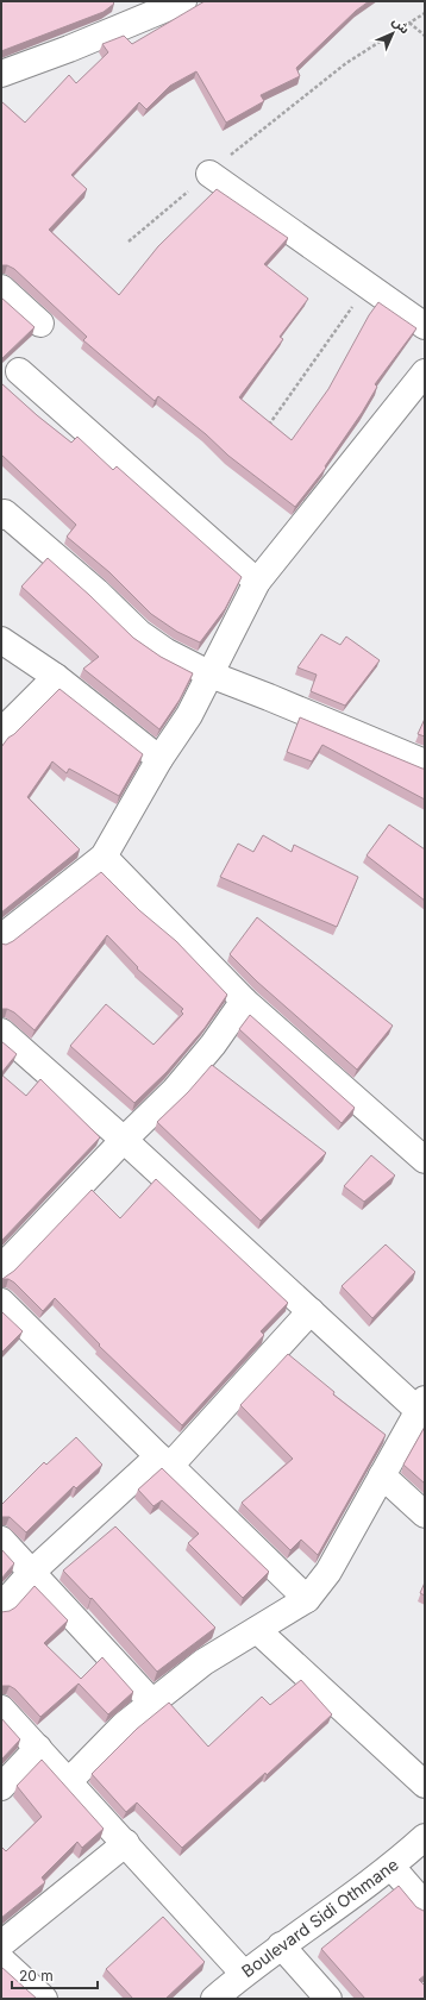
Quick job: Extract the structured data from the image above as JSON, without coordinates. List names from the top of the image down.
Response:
{
  "streets": {
    "street": ["Boulevard Sidi Othmane"]
  },
  "scale_bar": "20 m",
  "north": "top right"
}
